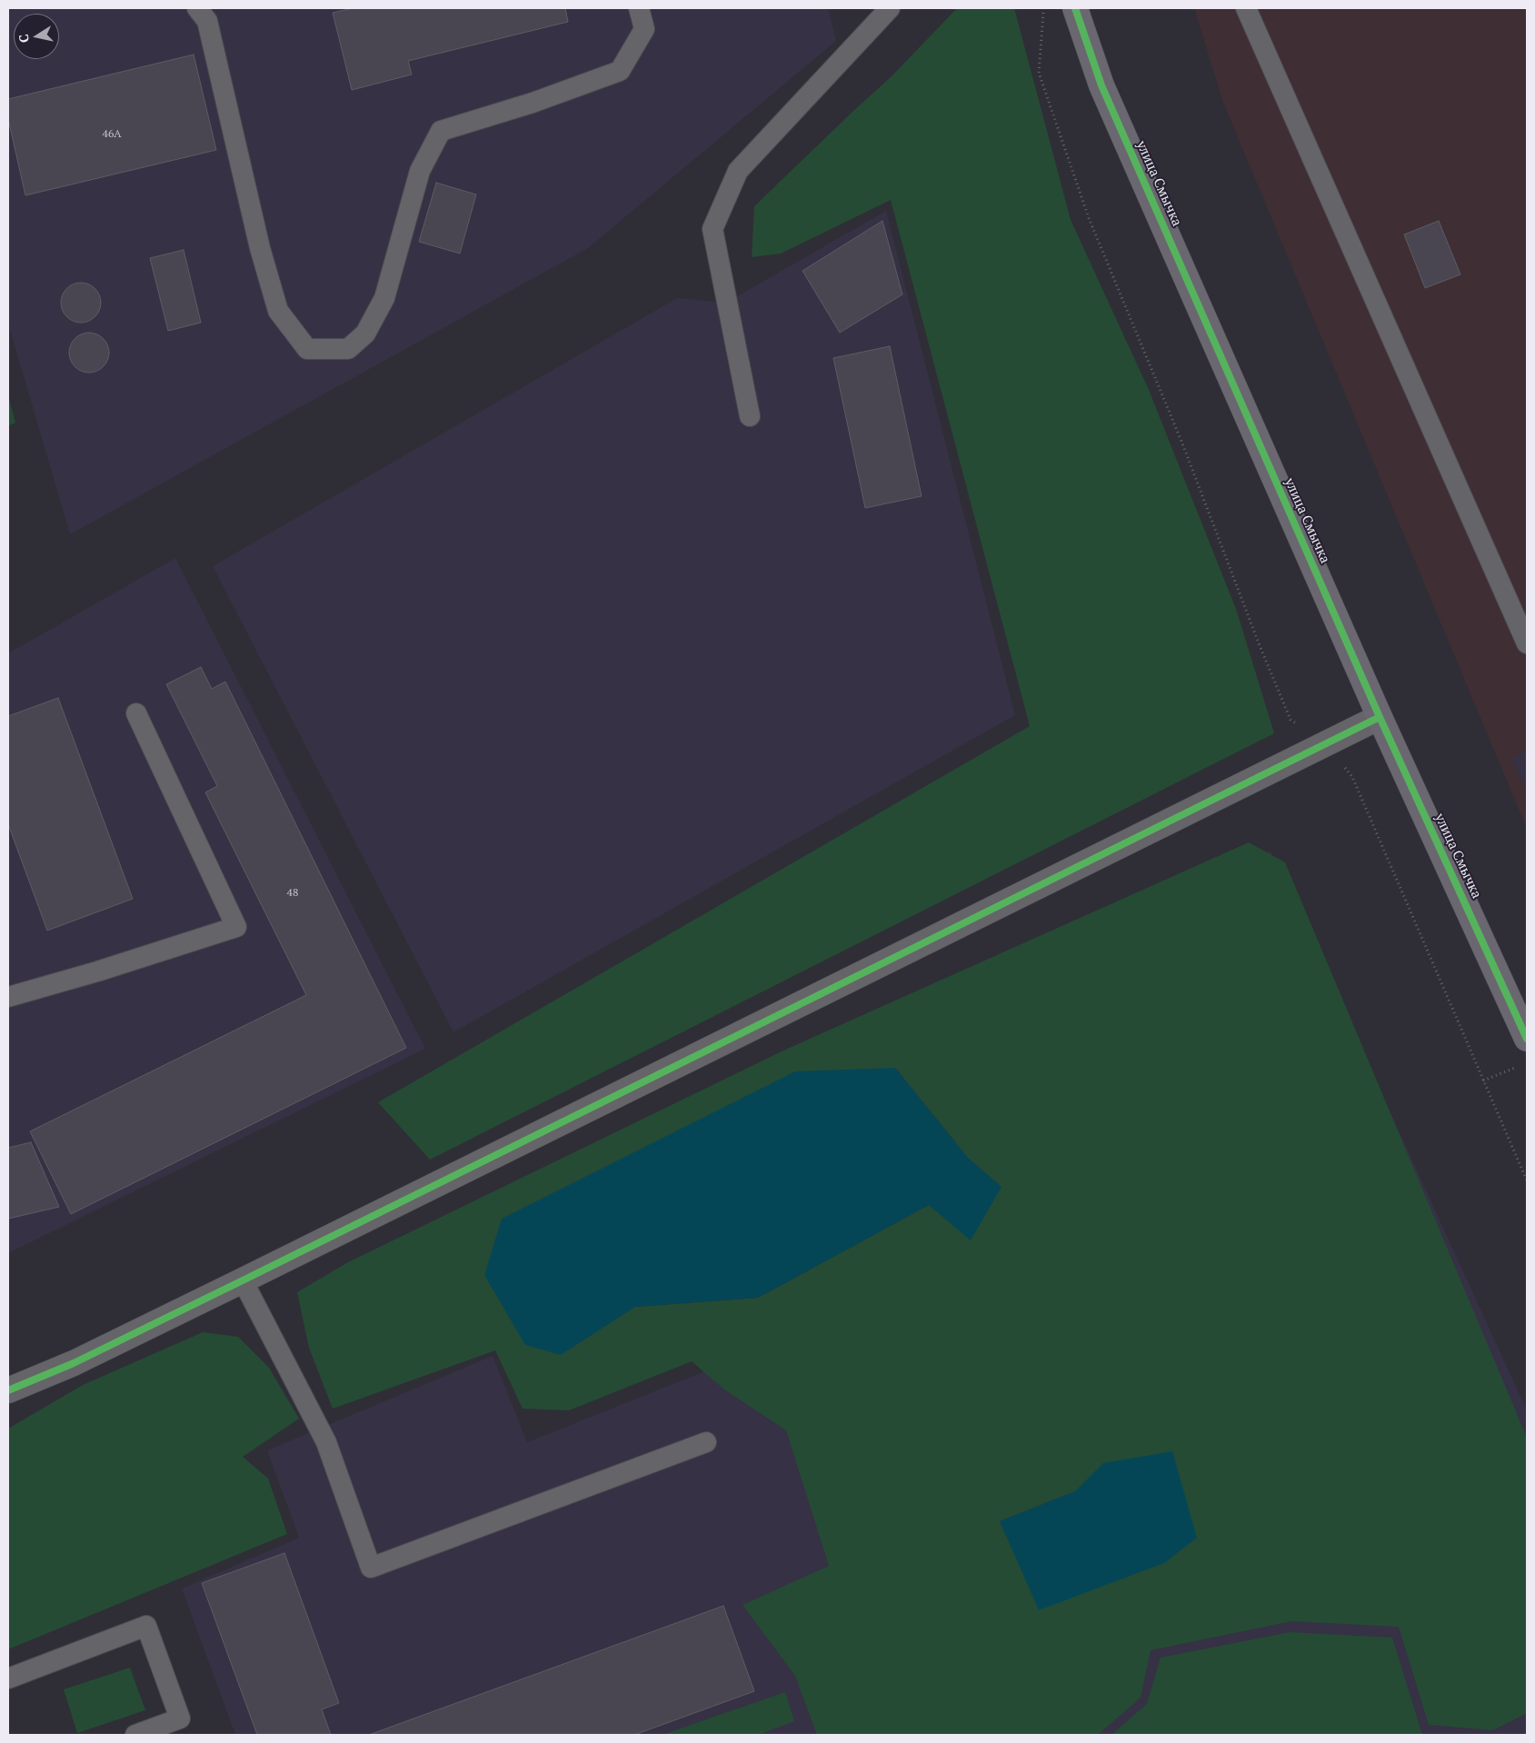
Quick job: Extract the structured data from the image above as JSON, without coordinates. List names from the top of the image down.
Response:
{
  "streets": {
    "street": ["улица Смычка"]
  },
  "house_numbers": ["46А", "48"],
  "north": "left"
}
